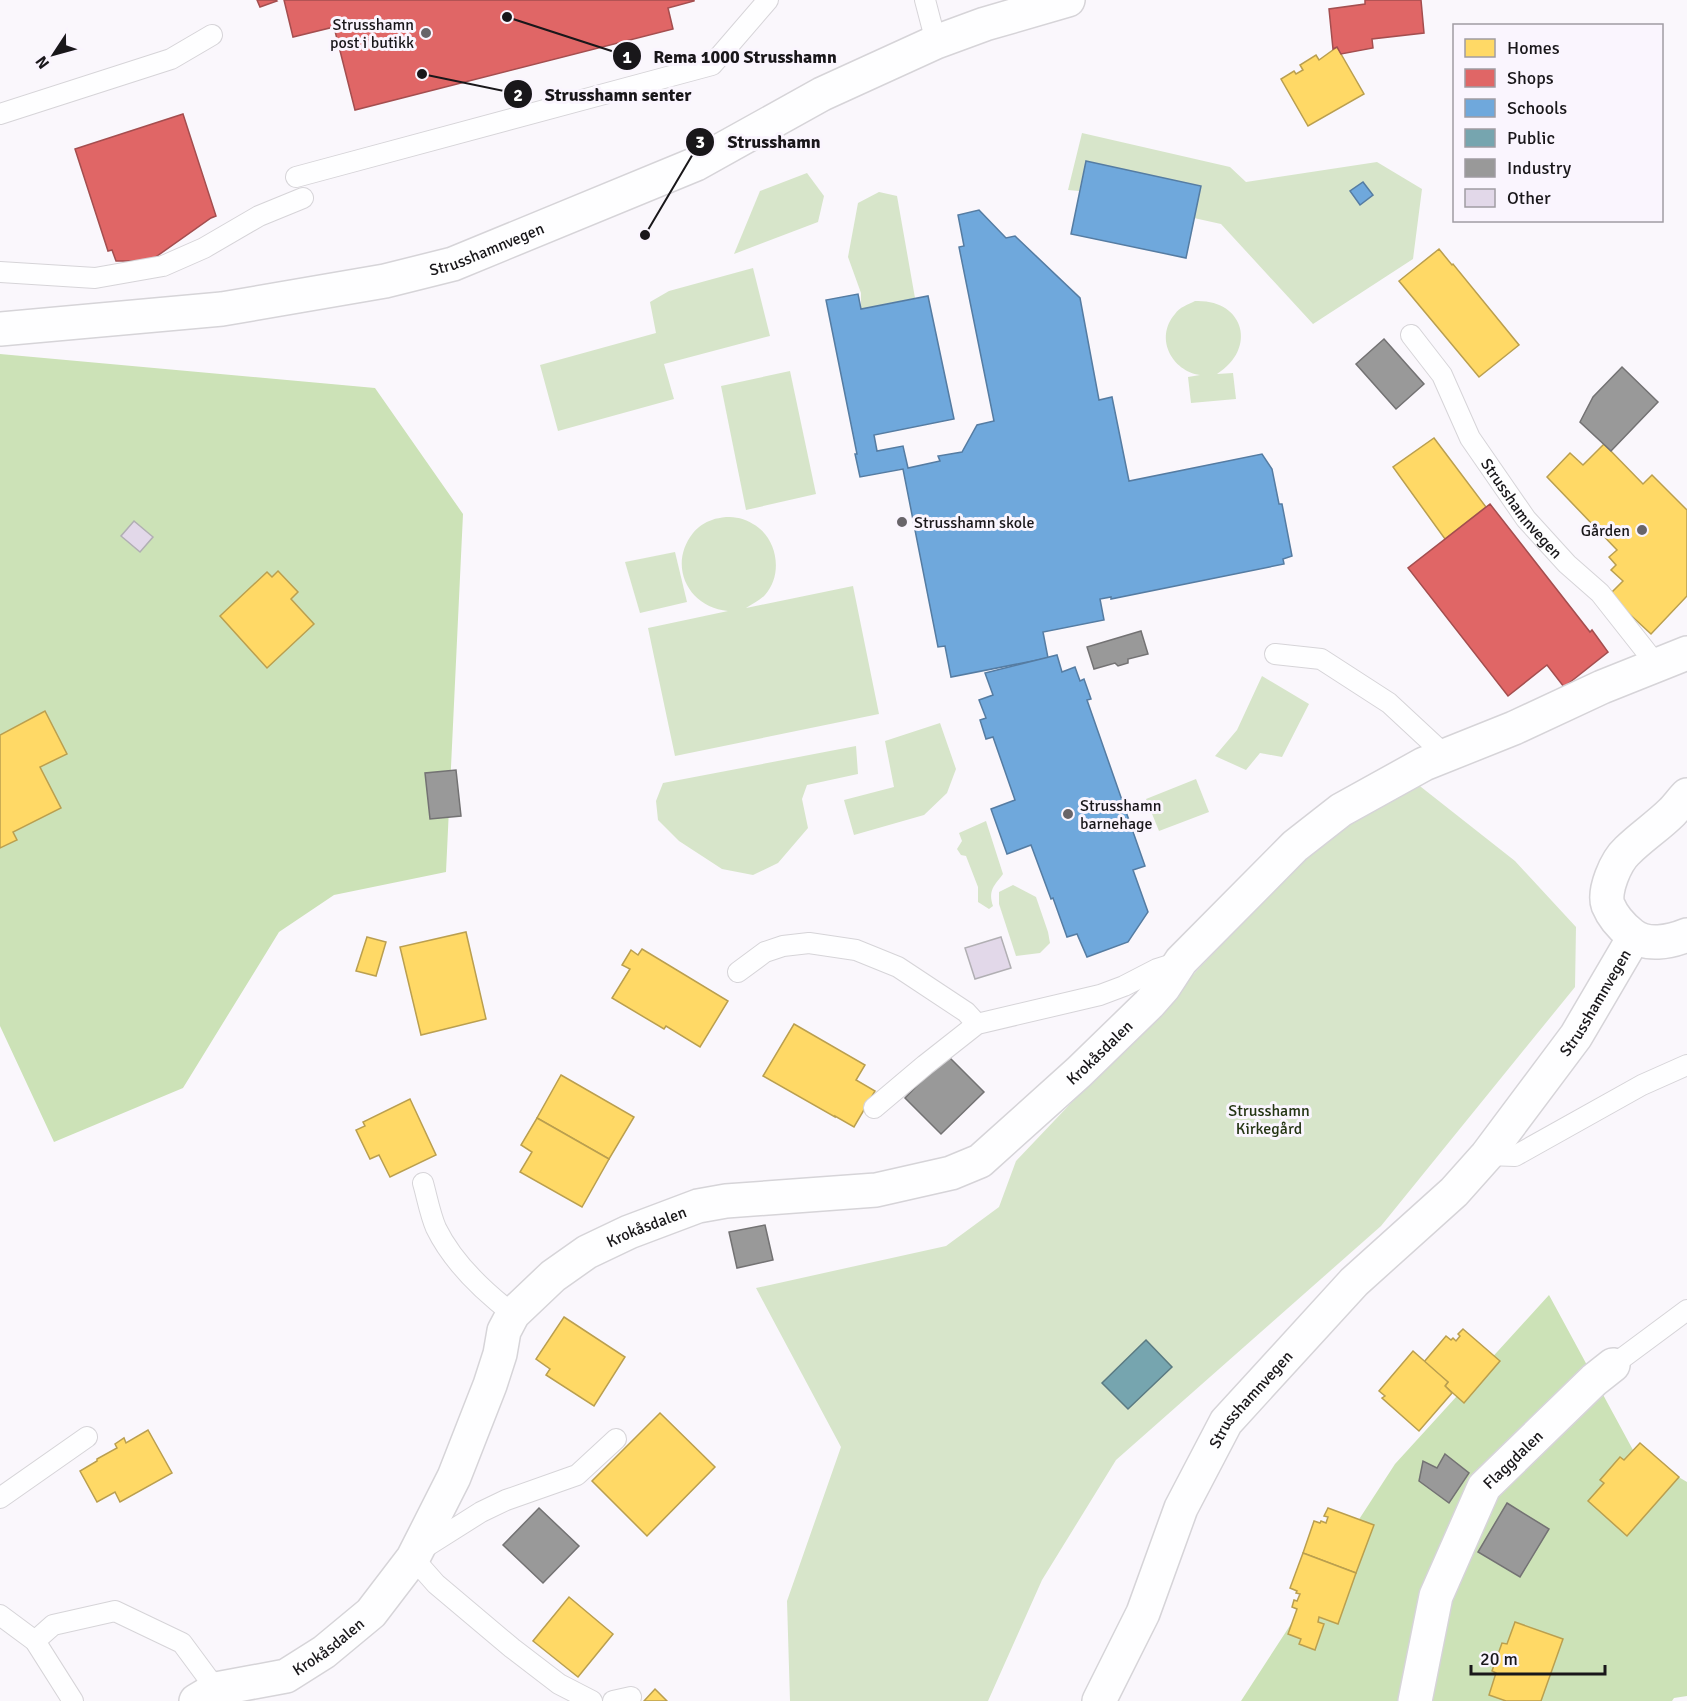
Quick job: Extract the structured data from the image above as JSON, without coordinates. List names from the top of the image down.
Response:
{
  "streets": {
    "street": ["Strusshamnvegen", "Krokåsdalen", "Flaggdalen"]
  },
  "parks": ["Strusshamn Kirkegård"],
  "places": [
    "Rema 1000 Strusshamn",
    "Strusshamn post i butikk",
    "Strusshamn senter",
    "Strusshamn",
    "Strusshamn skole",
    "Gården",
    "Strusshamn barnehage"
  ],
  "legend": [
    "Homes",
    "Shops",
    "Schools",
    "Public",
    "Industry",
    "Other"
  ],
  "scale_bar": "20 m",
  "north": "bottom left"
}
